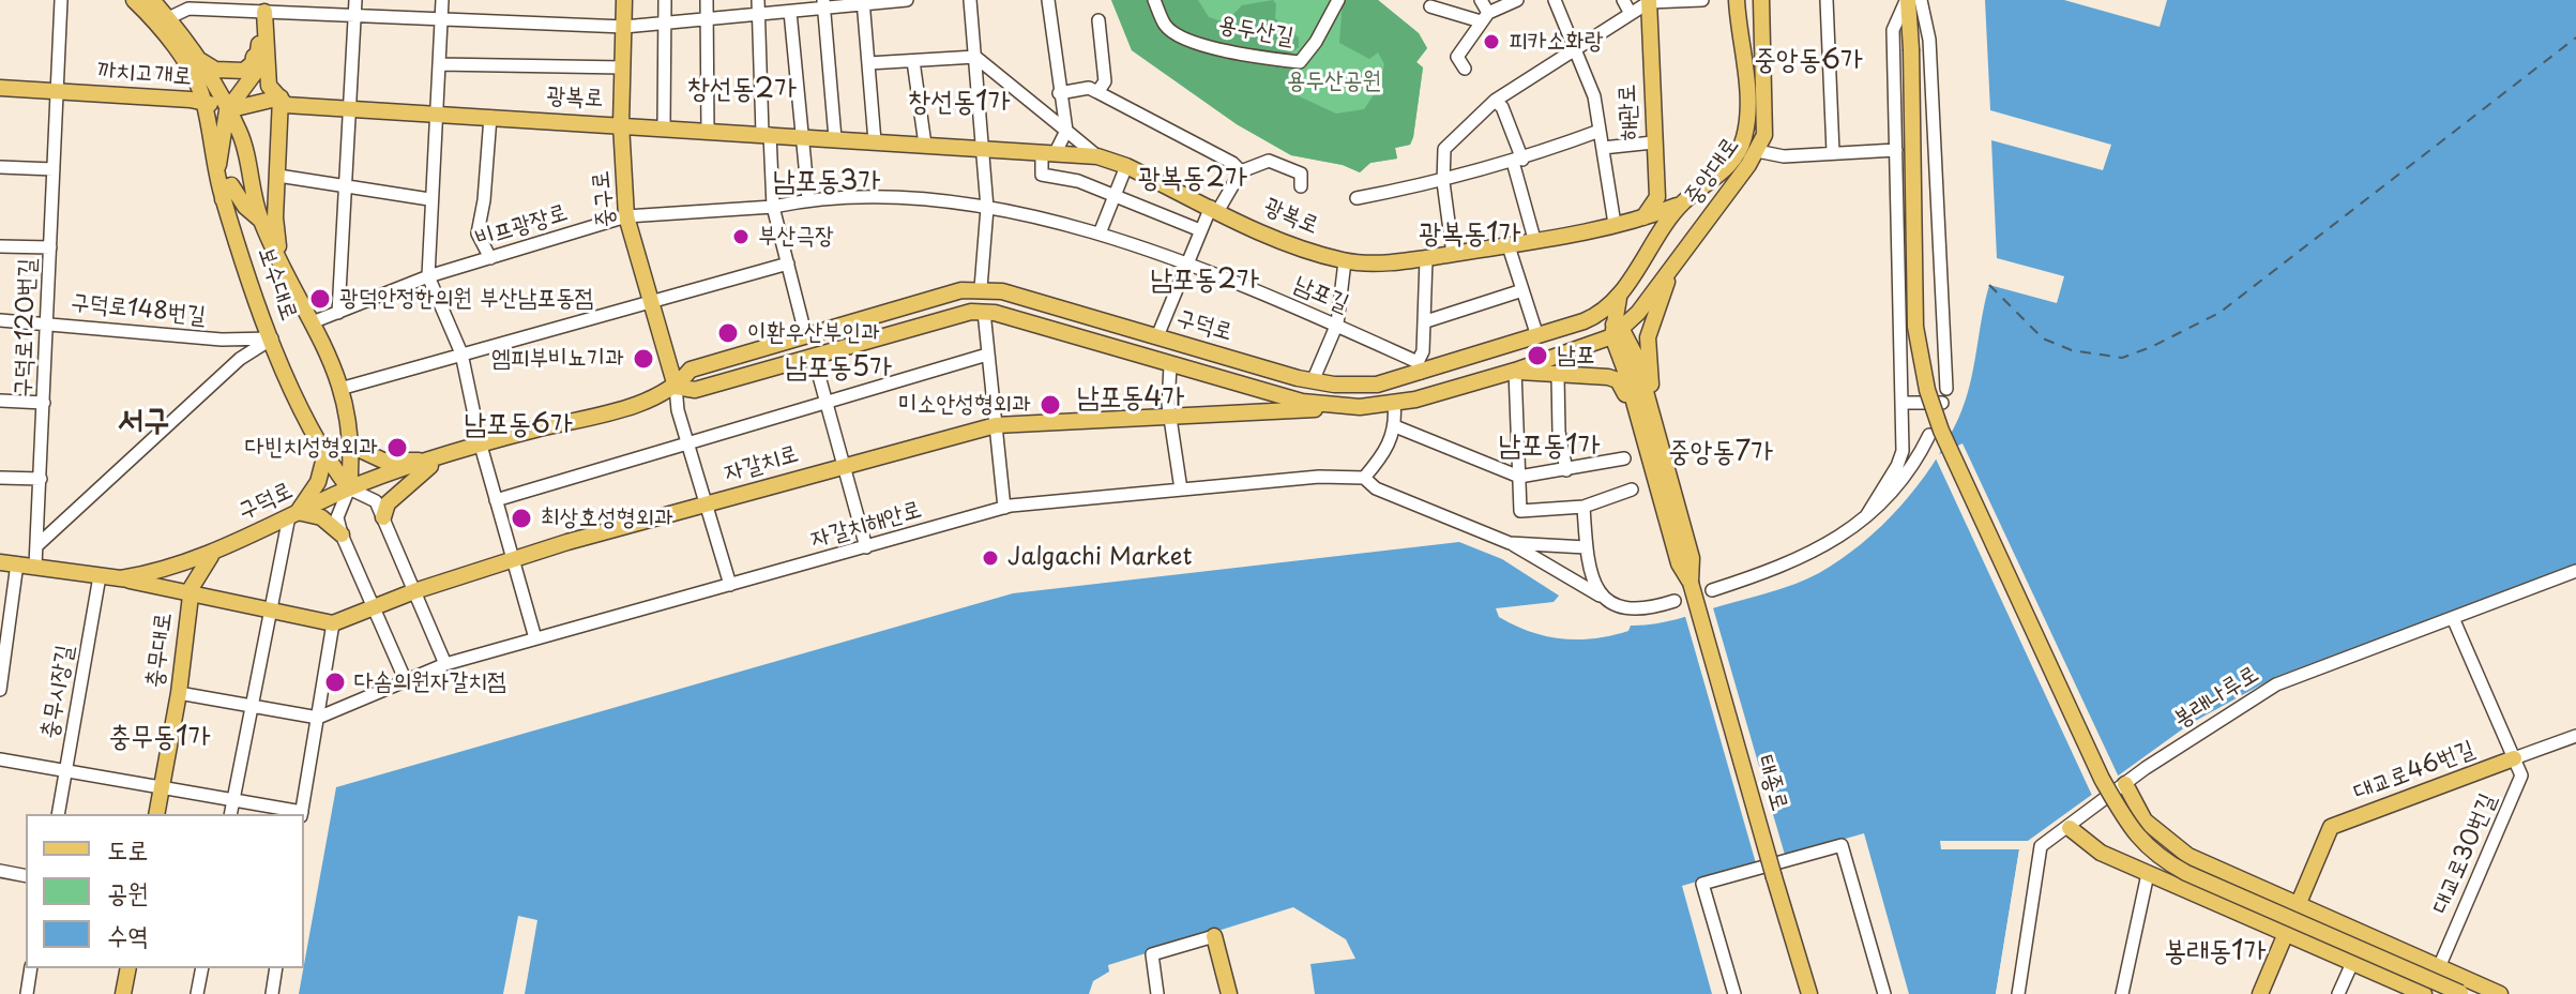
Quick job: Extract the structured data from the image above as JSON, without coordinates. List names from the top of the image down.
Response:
{
  "streets": {
    "main road": [
      "까치고개로",
      "광복로",
      "해관로",
      "중앙대로",
      "중구로",
      "보수대로",
      "구덕로",
      "자갈치로",
      "충무대로",
      "대교로46번길",
      "태종로"
    ],
    "street": [
      "용두산길",
      "비프광장로",
      "남포길",
      "구덕로148번길",
      "구덕로120번길",
      "자갈치해안로",
      "충무시장길",
      "봉래나루로",
      "대교로30번길"
    ]
  },
  "crossings": [
    ["까치고개로", "광복로"],
    ["까치고개로", "보수대로"],
    ["까치고개로", "구덕로120번길"],
    ["광복로", "해관로"],
    ["광복로", "중앙대로"],
    ["광복로", "중구로"],
    ["광복로", "보수대로"],
    ["중앙대로", "구덕로"],
    ["중앙대로", "태종로"],
    ["중구로", "비프광장로"],
    ["중구로", "구덕로"],
    ["비프광장로", "보수대로"],
    ["비프광장로", "남포길"],
    ["보수대로", "구덕로148번길"],
    ["보수대로", "구덕로"],
    ["남포길", "구덕로"],
    ["구덕로148번길", "구덕로120번길"],
    ["구덕로", "구덕로120번길"],
    ["구덕로", "자갈치로"],
    ["구덕로", "충무대로"],
    ["구덕로", "충무시장길"],
    ["구덕로", "태종로"],
    ["대교로46번길", "대교로30번길"]
  ],
  "districts": [
    "중앙동6가",
    "창선동2가",
    "창선동1가",
    "광복동2가",
    "남포동3가",
    "광복동1가",
    "남포동2가",
    "남포동5가",
    "남포동4가",
    "서구",
    "남포동6가",
    "남포동1가",
    "중앙동7가",
    "충무동1가",
    "봉래동1가"
  ],
  "parks": ["용두산공원"],
  "places": [
    "피카소화랑",
    "부산극장",
    "광덕안정한의원 부산남포동점",
    "이환우산부인과",
    "남포",
    "엠피부비뇨기과",
    "미소안성형외과",
    "다빈치성형외과",
    "최상호성형외과",
    "Jalgachi Market",
    "다솜의원자갈치점"
  ],
  "legend": ["도로", "공원", "수역"]
}
